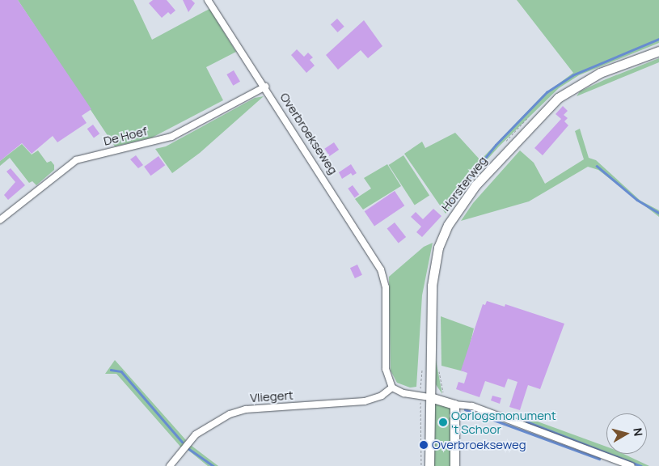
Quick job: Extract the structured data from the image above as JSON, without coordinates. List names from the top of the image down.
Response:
{
  "streets": {
    "street": [
      "Overbroekseweg",
      "De Hoef",
      "Horsterweg",
      "Vliegert"
    ]
  },
  "crossings": [
    ["Overbroekseweg", "De Hoef"],
    ["Overbroekseweg", "Vliegert"]
  ],
  "places": ["Oorlogsmonument 't Schoor", "Overbroekseweg"],
  "north": "right"
}
